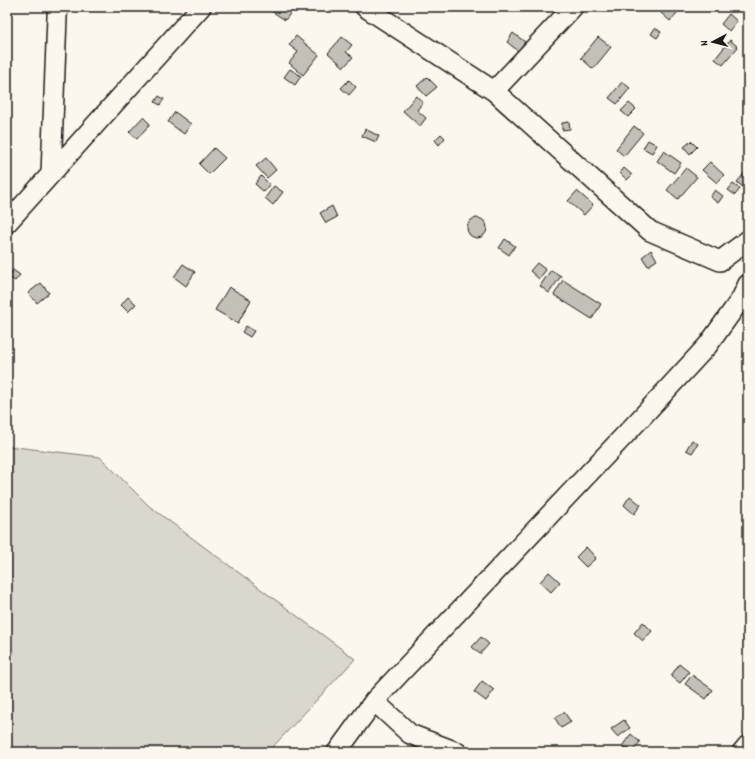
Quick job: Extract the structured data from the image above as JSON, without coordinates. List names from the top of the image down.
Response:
{
  "north": "left"
}
